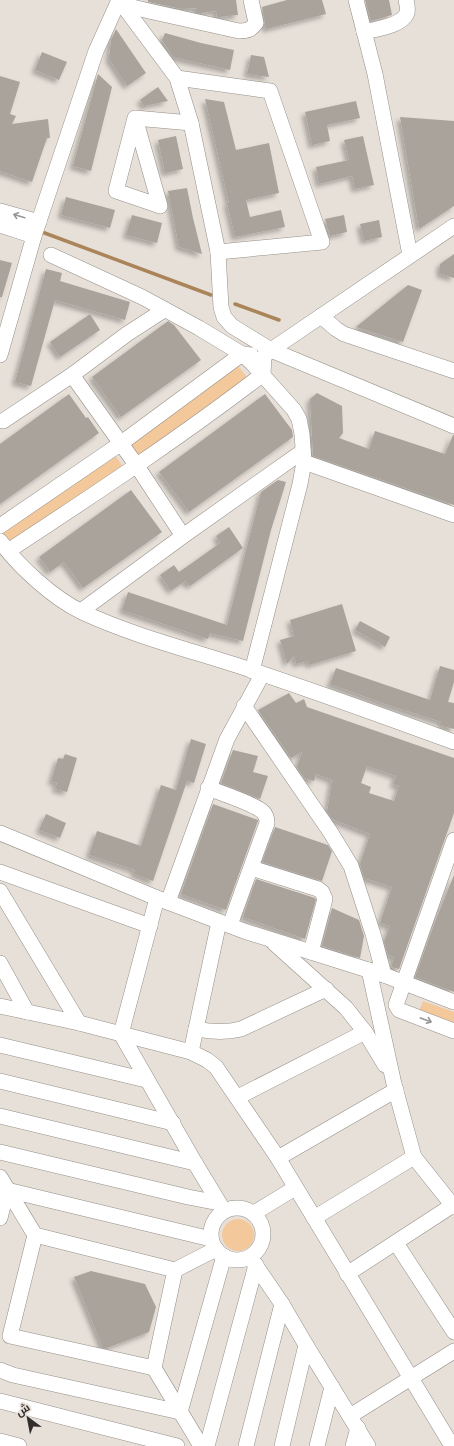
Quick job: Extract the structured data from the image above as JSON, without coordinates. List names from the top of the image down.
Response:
{
  "north": "top left"
}
